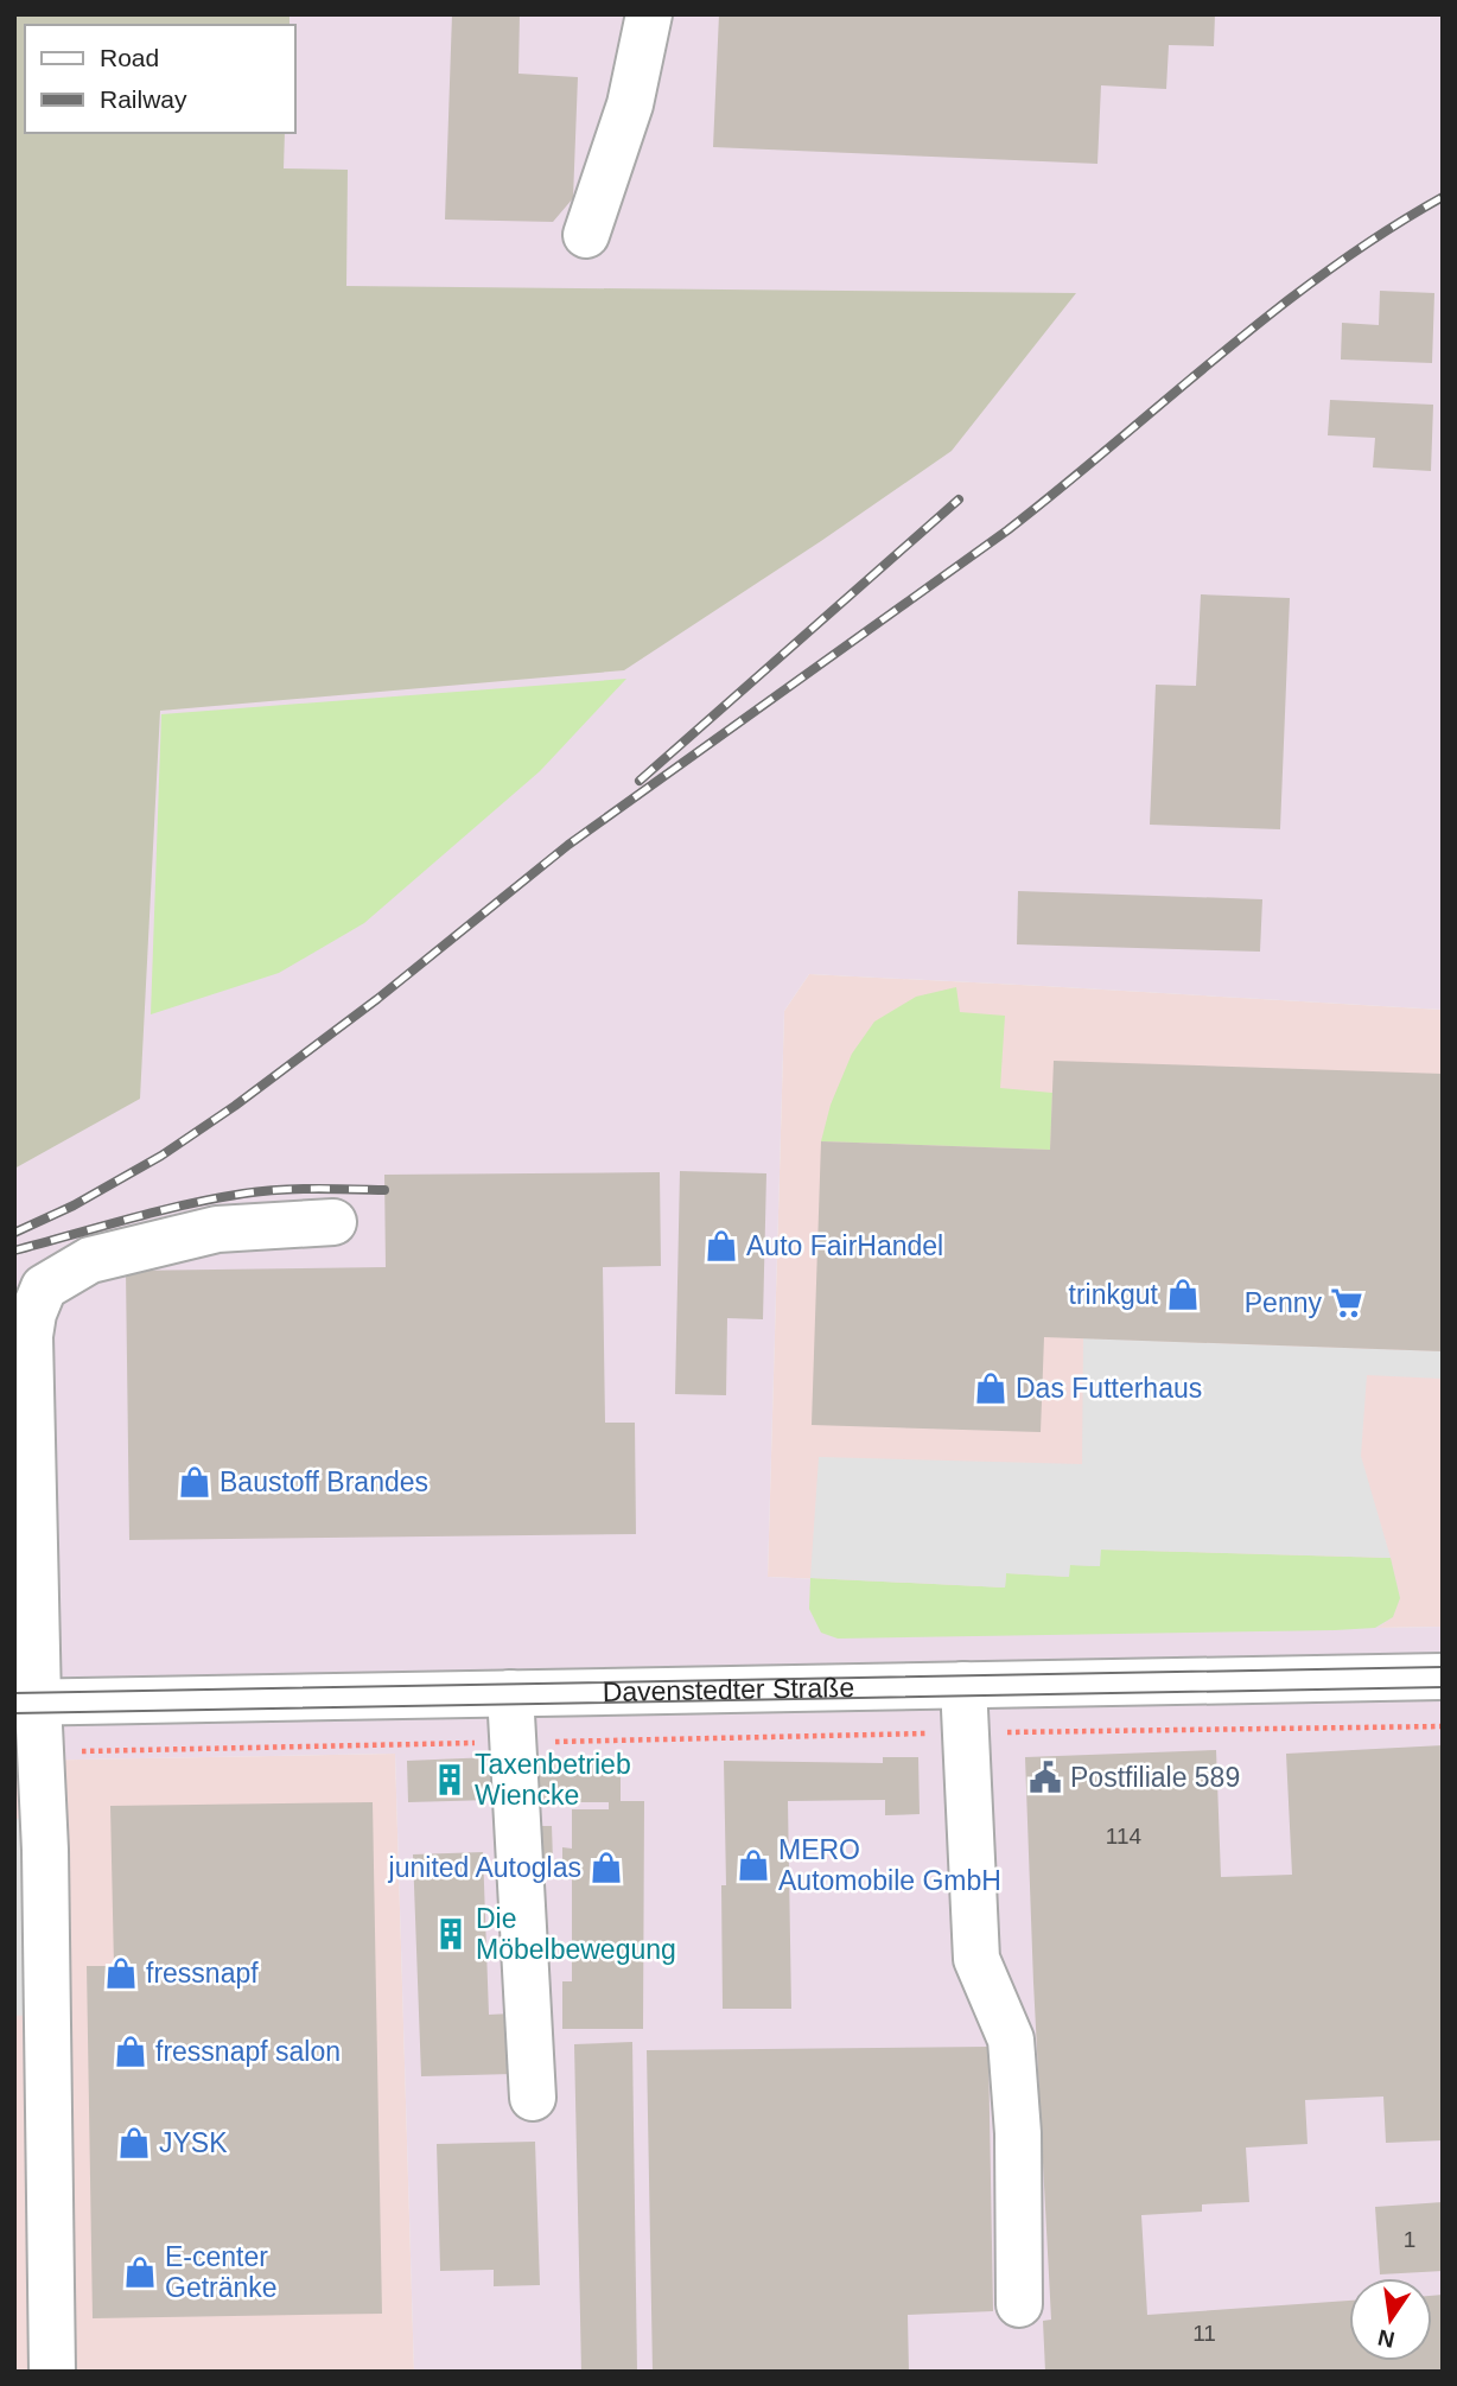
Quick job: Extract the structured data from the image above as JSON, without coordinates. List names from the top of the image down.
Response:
{
  "streets": {
    "street": ["Davenstedter Straße"]
  },
  "places": {
    "shop": [
      "Auto FairHandel",
      "trinkgut",
      "Das Futterhaus",
      "Baustoff Brandes",
      "MERO Automobile GmbH",
      "junited Autoglas",
      "fressnapf",
      "fressnapf salon",
      "JYSK",
      "E-center Getränke"
    ],
    "supermarket": ["Penny"],
    "public building": ["Postfiliale 589"],
    "building": ["Taxenbetrieb Wiencke", "Die Möbelbewegung"]
  },
  "house_numbers": ["114", "1", "11"],
  "legend": ["Road", "Railway"],
  "north": "bottom"
}
